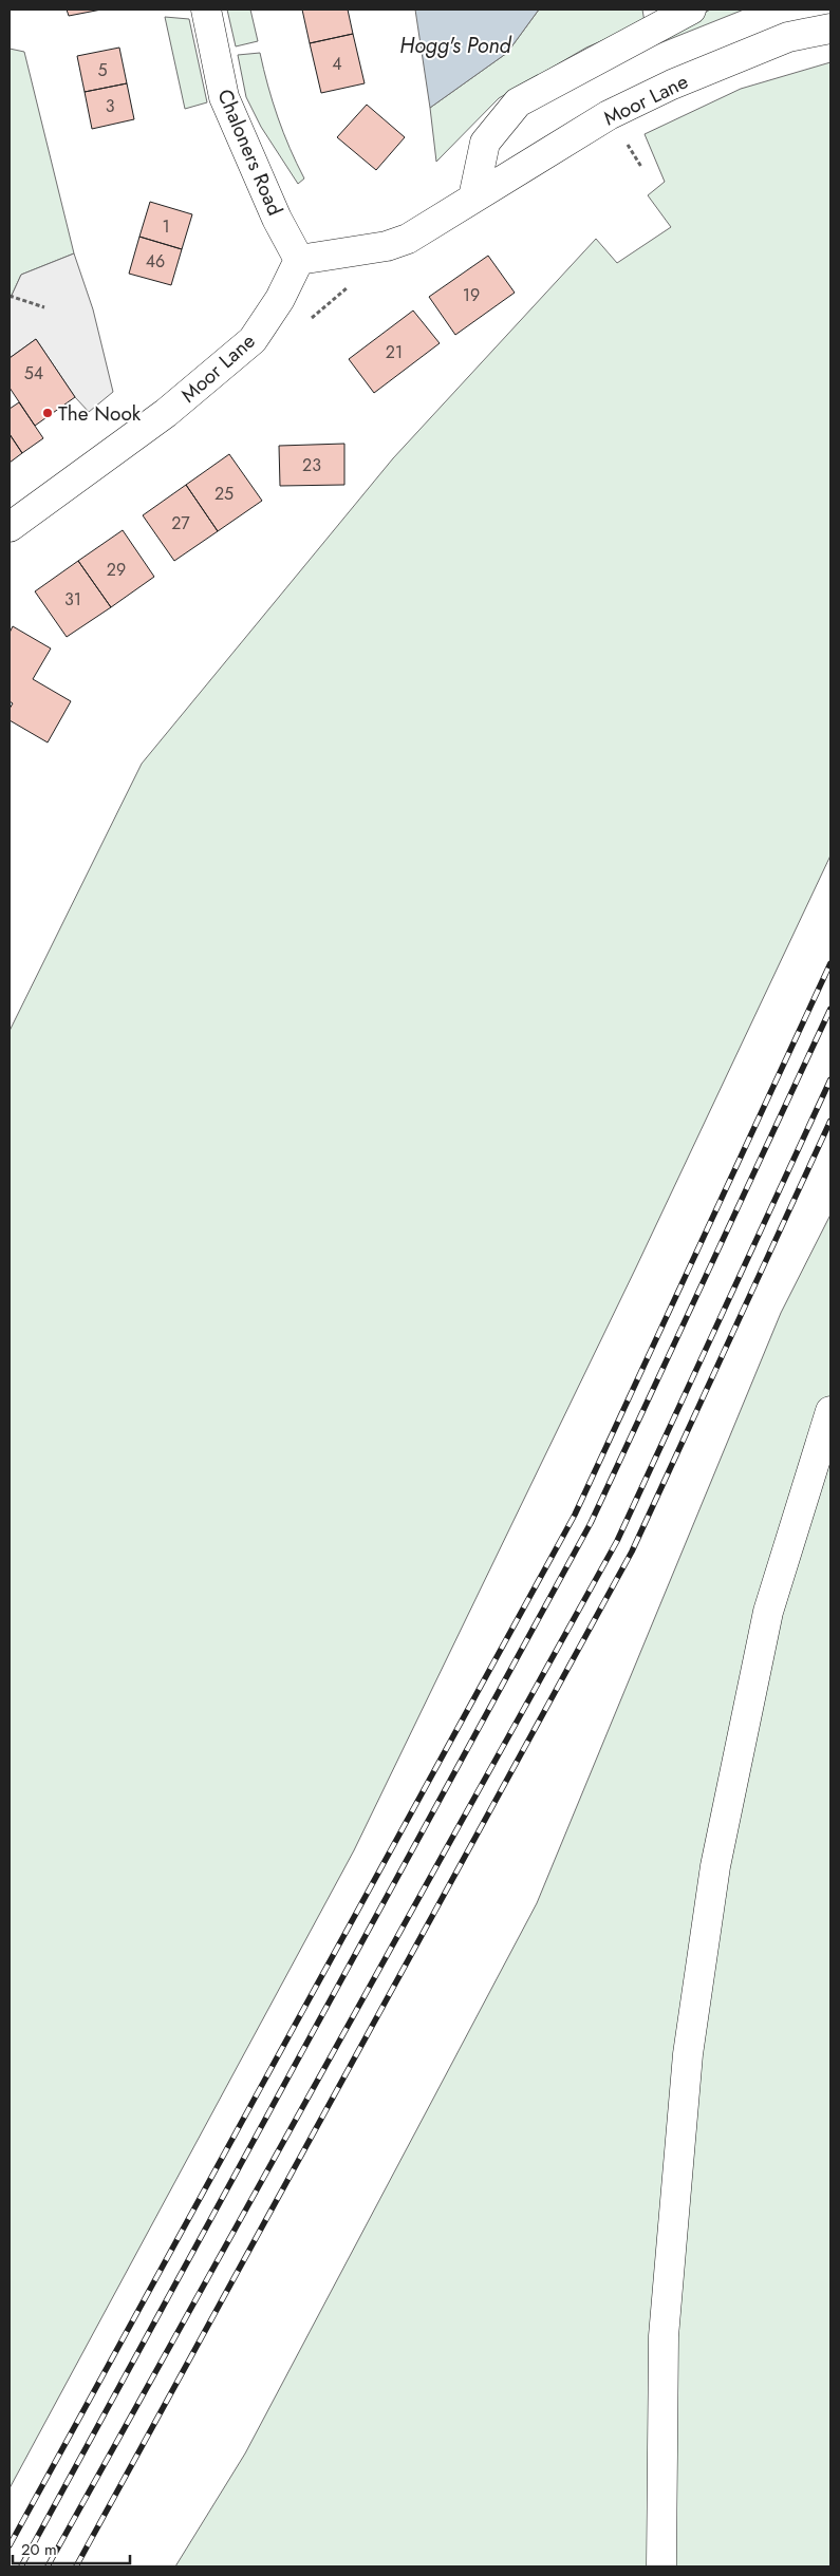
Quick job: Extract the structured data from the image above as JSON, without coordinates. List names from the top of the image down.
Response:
{
  "streets": {
    "street": ["Moor Lane", "Chaloners Road"]
  },
  "crossings": [
    ["Moor Lane", "Chaloners Road"]
  ],
  "water": ["Hogg's Pond"],
  "places": ["The Nook"],
  "house_numbers": [
    "4",
    "5",
    "3",
    "1",
    "46",
    "19",
    "21",
    "54",
    "23",
    "25",
    "27",
    "29",
    "31"
  ],
  "scale_bar": "20 m"
}
